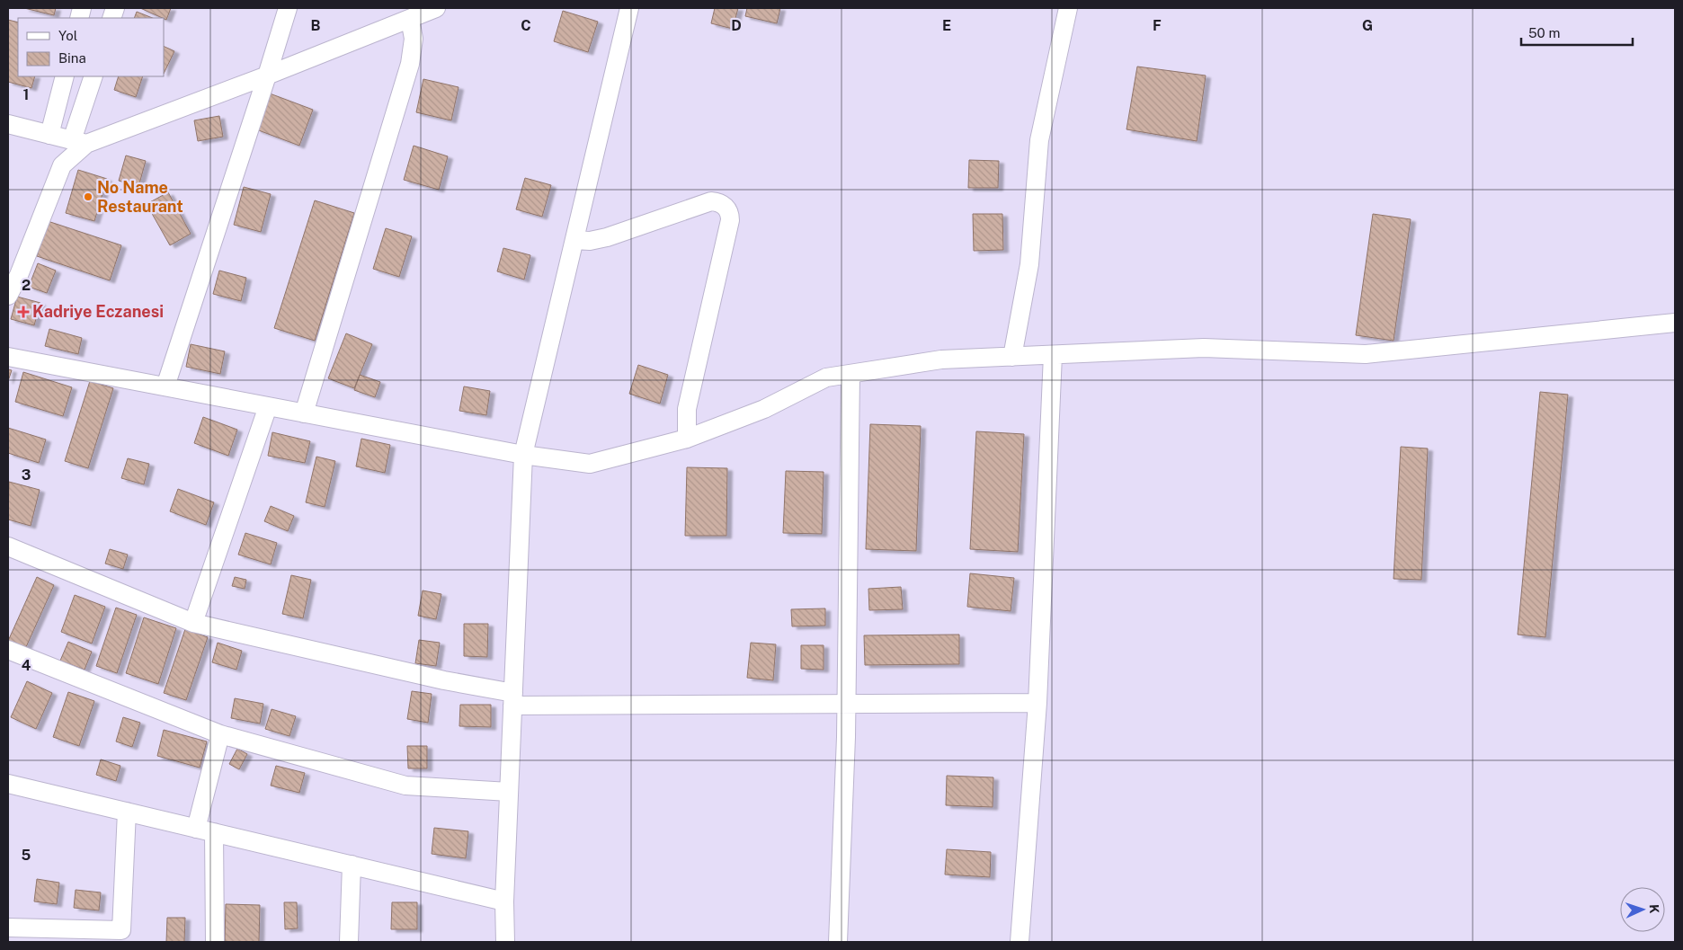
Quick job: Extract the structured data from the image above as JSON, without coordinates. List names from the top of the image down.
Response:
{
  "places": {
    "other": ["No Name Restaurant"],
    "health": ["Kadriye Eczanesi"]
  },
  "legend": ["Yol", "Bina"],
  "scale_bar": "50 m",
  "north": "right",
  "grid": {
    "columns": [
      "B",
      "C",
      "D",
      "E",
      "F",
      "G"
    ],
    "rows": [
      "1",
      "2",
      "3",
      "4",
      "5"
    ]
  }
}
